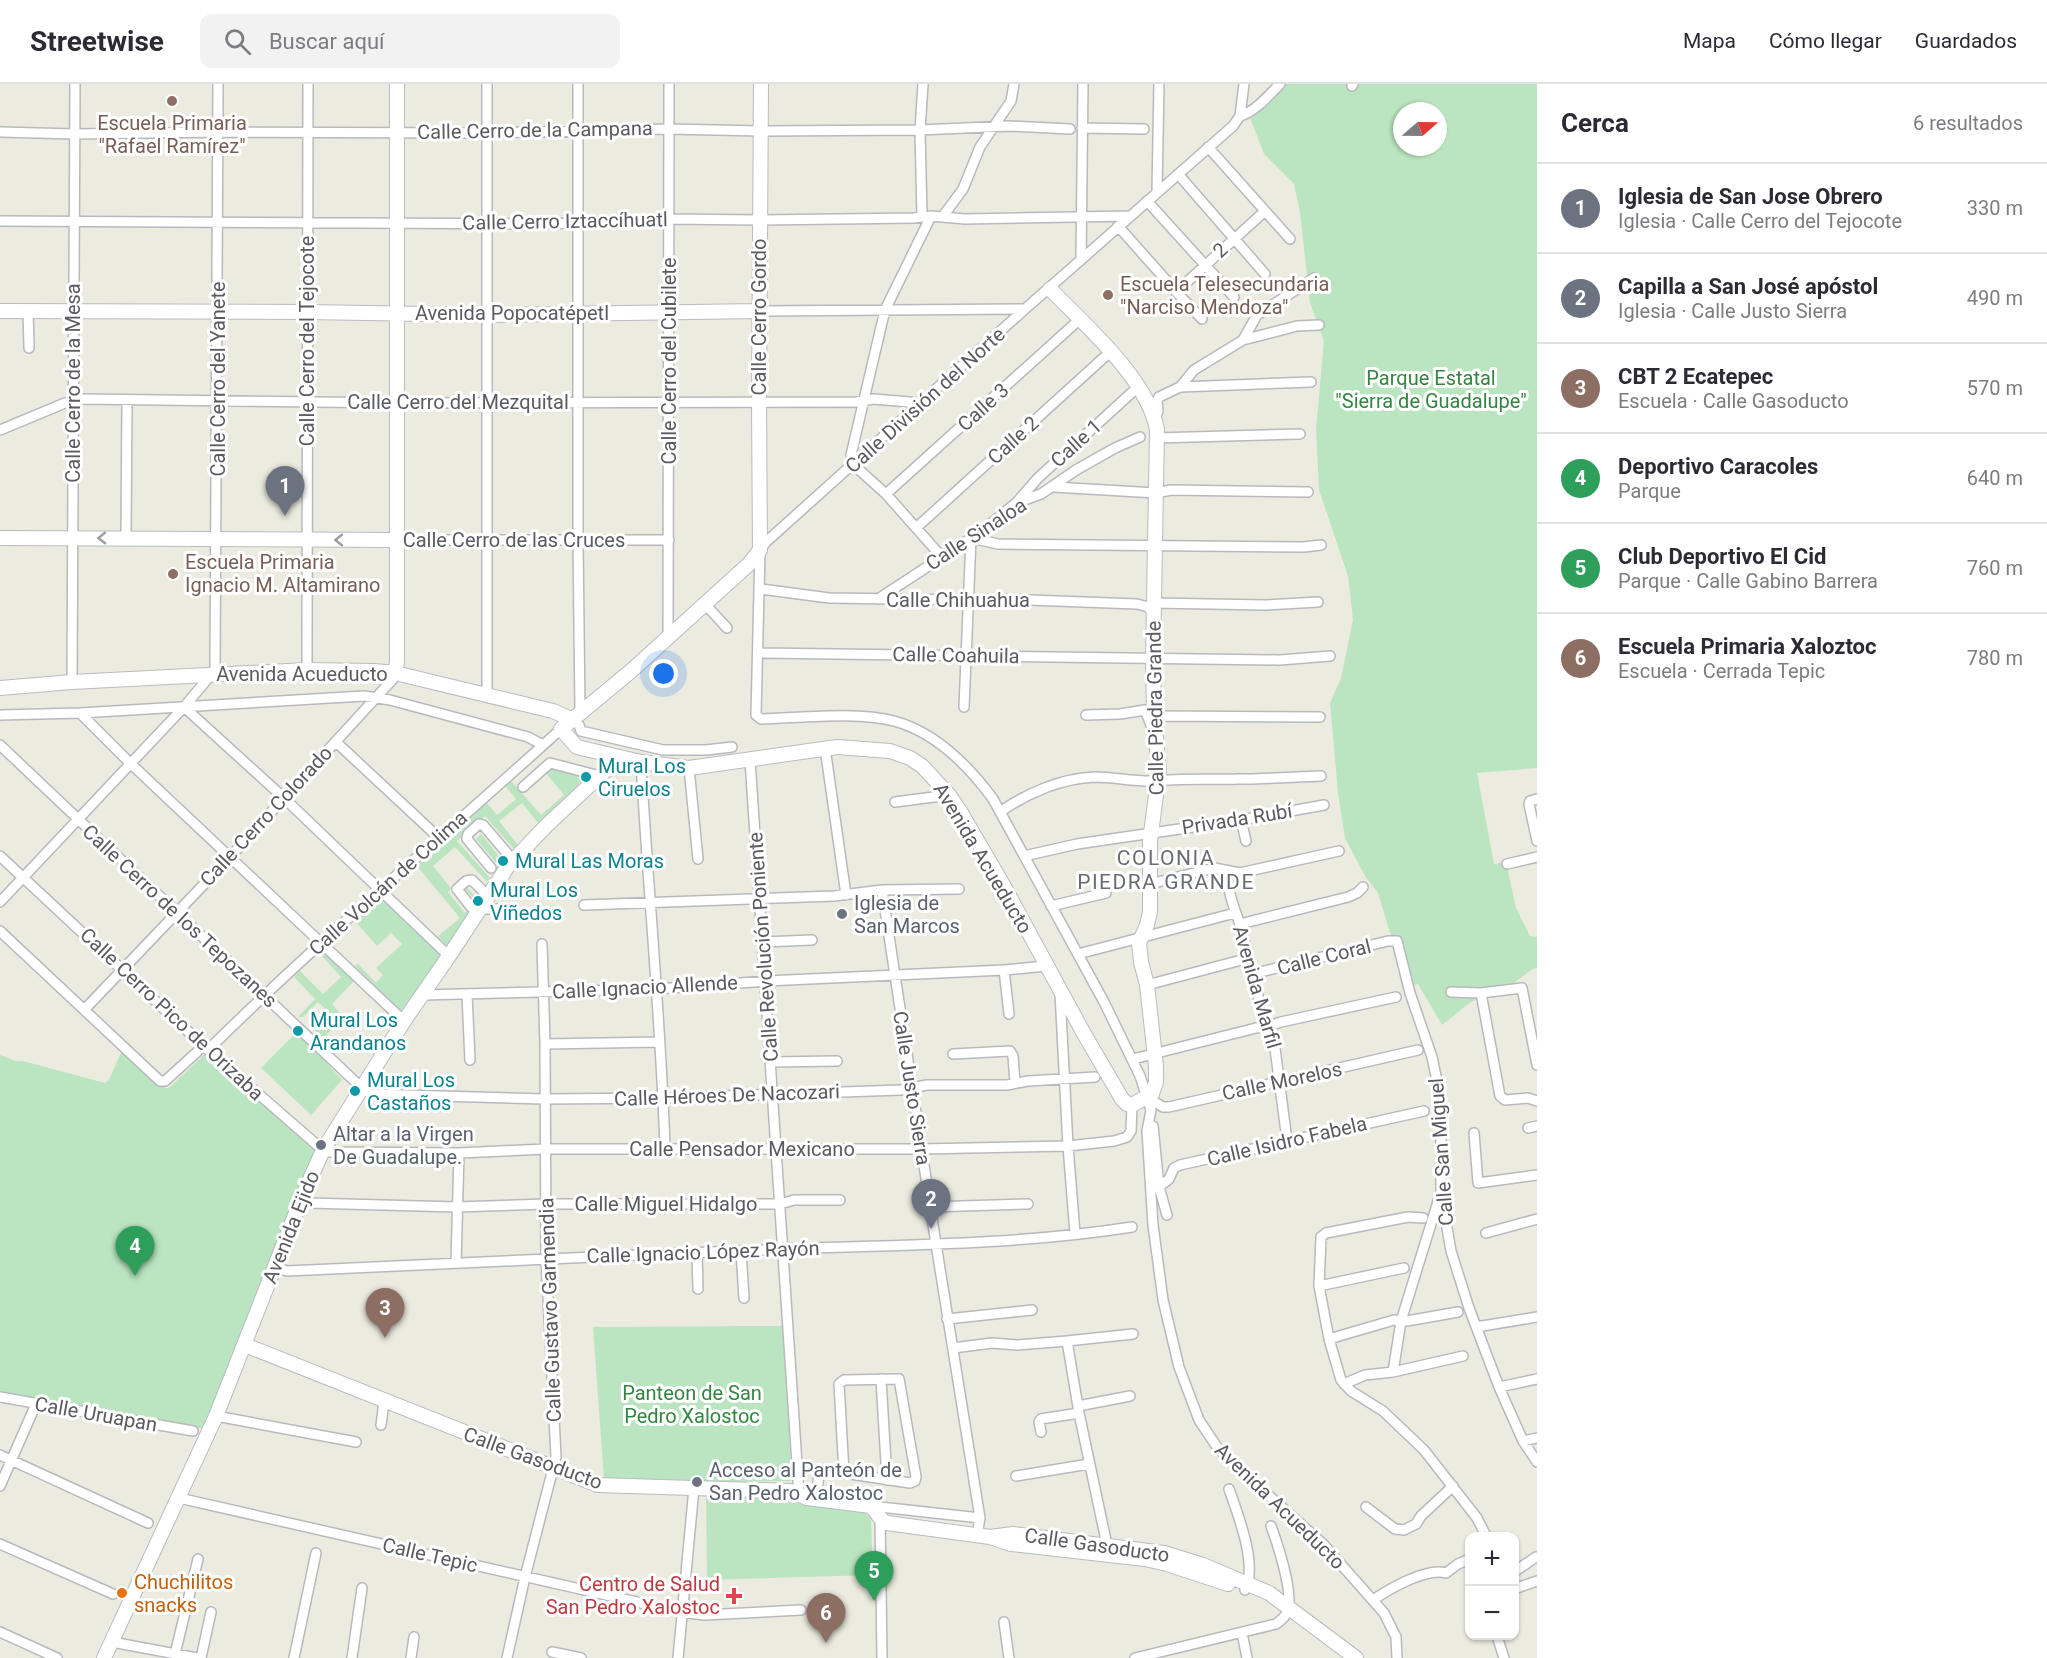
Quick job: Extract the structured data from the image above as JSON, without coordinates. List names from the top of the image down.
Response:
{
  "streets": {
    "street": [
      "Calle Cerro de la Campana",
      "Calle Cerro Iztaccíhuatl",
      "2",
      "Avenida Popocatépetl",
      "Calle Cerro Gordo",
      "Calle Cerro del Tejocote",
      "Calle Cerro del Cubilete",
      "Calle Cerro del Yanete",
      "Calle Cerro de la Mesa",
      "Calle División del Norte",
      "Calle Cerro del Mezquital",
      "Calle 3",
      "Calle 2",
      "Calle 1",
      "Calle Sinaloa",
      "Calle Cerro de las Cruces",
      "Calle Chihuahua",
      "Calle Coahuila",
      "Avenida Acueducto",
      "Calle Piedra Grande",
      "Calle Cerro Colorado",
      "Privada Rubí",
      "Calle Volcán de Colima",
      "Calle Cerro de los Tepozanes",
      "Calle Revolución Poniente",
      "Calle Coral",
      "Calle Ignacio Allende",
      "Avenida Marfil",
      "Calle Cerro Pico de Orizaba",
      "Calle Morelos",
      "Calle Justo Sierra",
      "Calle Héroes De Nacozari",
      "Calle Isidro Fabela",
      "Calle Pensador Mexicano",
      "Calle San Miguel",
      "Calle Miguel Hidalgo",
      "Avenida Ejido",
      "Calle Ignacio López Rayón",
      "Calle Gustavo Garmendia",
      "Calle Uruapan",
      "Calle Gasoducto",
      "Calle Tepic"
    ]
  },
  "crossings": [
    ["Calle Cerro de la Campana", "Calle Cerro Gordo"],
    ["Calle Cerro de la Campana", "Calle Cerro del Tejocote"],
    ["Calle Cerro de la Campana", "Calle Cerro del Cubilete"],
    ["Calle Cerro de la Campana", "Calle Cerro del Yanete"],
    ["Calle Cerro de la Campana", "Calle Cerro de la Mesa"],
    ["Calle Cerro Iztaccíhuatl", "Calle Cerro Gordo"],
    ["Calle Cerro Iztaccíhuatl", "Calle Cerro del Tejocote"],
    ["Calle Cerro Iztaccíhuatl", "Calle Cerro del Cubilete"],
    ["Calle Cerro Iztaccíhuatl", "Calle Cerro del Yanete"],
    ["Calle Cerro Iztaccíhuatl", "Calle Cerro de la Mesa"],
    ["Calle Cerro Iztaccíhuatl", "Calle División del Norte"],
    ["Avenida Popocatépetl", "Calle Cerro Gordo"],
    ["Avenida Popocatépetl", "Calle Cerro del Tejocote"],
    ["Avenida Popocatépetl", "Calle Cerro del Cubilete"],
    ["Avenida Popocatépetl", "Calle Cerro del Yanete"],
    ["Avenida Popocatépetl", "Calle Cerro de la Mesa"],
    ["Avenida Popocatépetl", "Calle División del Norte"],
    ["Calle Cerro Gordo", "Calle División del Norte"],
    ["Calle Cerro Gordo", "Calle Cerro del Mezquital"],
    ["Calle Cerro del Tejocote", "Calle Cerro del Mezquital"],
    ["Calle Cerro del Tejocote", "Calle Cerro de las Cruces"],
    ["Calle Cerro del Tejocote", "Avenida Acueducto"],
    ["Calle Cerro del Cubilete", "Calle División del Norte"],
    ["Calle Cerro del Cubilete", "Calle Cerro del Mezquital"],
    ["Calle Cerro del Cubilete", "Calle Cerro de las Cruces"],
    ["Calle Cerro del Yanete", "Calle Cerro del Mezquital"],
    ["Calle Cerro del Yanete", "Calle Cerro de las Cruces"],
    ["Calle Cerro del Yanete", "Avenida Acueducto"],
    ["Calle Cerro de la Mesa", "Calle Cerro del Mezquital"],
    ["Calle Cerro de la Mesa", "Calle Cerro de las Cruces"],
    ["Calle Cerro de la Mesa", "Avenida Acueducto"],
    ["Calle División del Norte", "Calle Cerro del Mezquital"],
    ["Calle División del Norte", "Avenida Acueducto"],
    ["Calle División del Norte", "Calle Piedra Grande"],
    ["Calle División del Norte", "Calle Volcán de Colima"],
    ["Calle 3", "Calle Piedra Grande"],
    ["Calle 2", "Calle Piedra Grande"],
    ["Calle 1", "Calle Sinaloa"],
    ["Calle 1", "Calle Piedra Grande"],
    ["Calle Sinaloa", "Calle Chihuahua"],
    ["Calle Chihuahua", "Calle Piedra Grande"],
    ["Calle Coahuila", "Avenida Acueducto"],
    ["Calle Coahuila", "Calle Piedra Grande"],
    ["Avenida Acueducto", "Calle Piedra Grande"],
    ["Avenida Acueducto", "Calle Cerro Colorado"],
    ["Avenida Acueducto", "Privada Rubí"],
    ["Avenida Acueducto", "Calle Volcán de Colima"],
    ["Avenida Acueducto", "Calle Revolución Poniente"],
    ["Avenida Acueducto", "Calle Ignacio Allende"],
    ["Avenida Acueducto", "Calle Morelos"],
    ["Avenida Acueducto", "Calle Pensador Mexicano"],
    ["Avenida Acueducto", "Avenida Ejido"],
    ["Calle Piedra Grande", "Privada Rubí"],
    ["Calle Piedra Grande", "Calle Coral"],
    ["Calle Piedra Grande", "Calle Morelos"],
    ["Calle Cerro Colorado", "Calle Cerro de los Tepozanes"],
    ["Calle Cerro Colorado", "Calle Cerro Pico de Orizaba"],
    ["Calle Volcán de Colima", "Calle Cerro de los Tepozanes"],
    ["Calle Volcán de Colima", "Calle Cerro Pico de Orizaba"],
    ["Calle Cerro de los Tepozanes", "Calle Héroes De Nacozari"],
    ["Calle Cerro de los Tepozanes", "Avenida Ejido"],
    ["Calle Revolución Poniente", "Calle Ignacio Allende"],
    ["Calle Revolución Poniente", "Calle Héroes De Nacozari"],
    ["Calle Revolución Poniente", "Calle Pensador Mexicano"],
    ["Calle Revolución Poniente", "Calle Miguel Hidalgo"],
    ["Calle Revolución Poniente", "Calle Ignacio López Rayón"],
    ["Calle Revolución Poniente", "Calle Gasoducto"],
    ["Calle Coral", "Avenida Marfil"],
    ["Calle Coral", "Calle San Miguel"],
    ["Calle Ignacio Allende", "Calle Justo Sierra"],
    ["Calle Ignacio Allende", "Avenida Ejido"],
    ["Calle Ignacio Allende", "Calle Gustavo Garmendia"],
    ["Avenida Marfil", "Calle Morelos"],
    ["Avenida Marfil", "Calle Isidro Fabela"],
    ["Calle Cerro Pico de Orizaba", "Calle Pensador Mexicano"],
    ["Calle Cerro Pico de Orizaba", "Avenida Ejido"],
    ["Calle Justo Sierra", "Calle Héroes De Nacozari"],
    ["Calle Justo Sierra", "Calle Pensador Mexicano"],
    ["Calle Justo Sierra", "Calle Ignacio López Rayón"],
    ["Calle Justo Sierra", "Calle Gasoducto"],
    ["Calle Héroes De Nacozari", "Avenida Ejido"],
    ["Calle Héroes De Nacozari", "Calle Gustavo Garmendia"],
    ["Calle Pensador Mexicano", "Avenida Ejido"],
    ["Calle Pensador Mexicano", "Calle Gustavo Garmendia"],
    ["Calle Miguel Hidalgo", "Avenida Ejido"],
    ["Calle Miguel Hidalgo", "Calle Gustavo Garmendia"],
    ["Avenida Ejido", "Calle Ignacio López Rayón"],
    ["Avenida Ejido", "Calle Gasoducto"],
    ["Avenida Ejido", "Calle Tepic"],
    ["Calle Ignacio López Rayón", "Calle Gustavo Garmendia"],
    ["Calle Gustavo Garmendia", "Calle Gasoducto"],
    ["Calle Gustavo Garmendia", "Calle Tepic"]
  ],
  "districts": ["COLONIA PIEDRA GRANDE"],
  "parks": ["Parque Estatal \"Sierra de Guadalupe\"", "Panteon de San Pedro Xalostoc"],
  "places": {
    "other": [
      "Escuela Primaria \"Rafael Ramírez\"",
      "Escuela Telesecundaria \"Narciso Mendoza\"",
      "Escuela Primaria Ignacio M. Altamirano",
      "Mural Los Ciruelos",
      "Mural Las Moras",
      "Mural Los Viñedos",
      "Iglesia de San Marcos",
      "Mural Los Arandanos",
      "Mural Los Castaños",
      "Altar a la Virgen De Guadalupe.",
      "Acceso al Panteón de San Pedro Xalostoc",
      "Chuchilitos snacks"
    ],
    "health": ["Centro de Salud San Pedro Xalostoc"]
  },
  "north": "right",
  "page": {
    "header": "Streetwise",
    "search": "Buscar aquí",
    "nav": ["Mapa", "Cómo llegar", "Guardados"],
    "heading": ["Cerca", "6 resultados"],
    "list": [
      {
        "mark": "1",
        "name": "Iglesia de San Jose Obrero",
        "note": "Iglesia · Calle Cerro del Tejocote",
        "value": "330 m"
      },
      {
        "mark": "2",
        "name": "Capilla a San José apóstol",
        "note": "Iglesia · Calle Justo Sierra",
        "value": "490 m"
      },
      {
        "mark": "3",
        "name": "CBT 2 Ecatepec",
        "note": "Escuela · Calle Gasoducto",
        "value": "570 m"
      },
      {
        "mark": "4",
        "name": "Deportivo Caracoles",
        "note": "Parque",
        "value": "640 m"
      },
      {
        "mark": "5",
        "name": "Club Deportivo El Cid",
        "note": "Parque · Calle Gabino Barrera",
        "value": "760 m"
      },
      {
        "mark": "6",
        "name": "Escuela Primaria Xaloztoc",
        "note": "Escuela · Cerrada Tepic",
        "value": "780 m"
      }
    ],
    "pins": [
      "1",
      "2",
      "4",
      "3",
      "5",
      "6"
    ],
    "map_buttons": ["+", "−"]
  }
}
